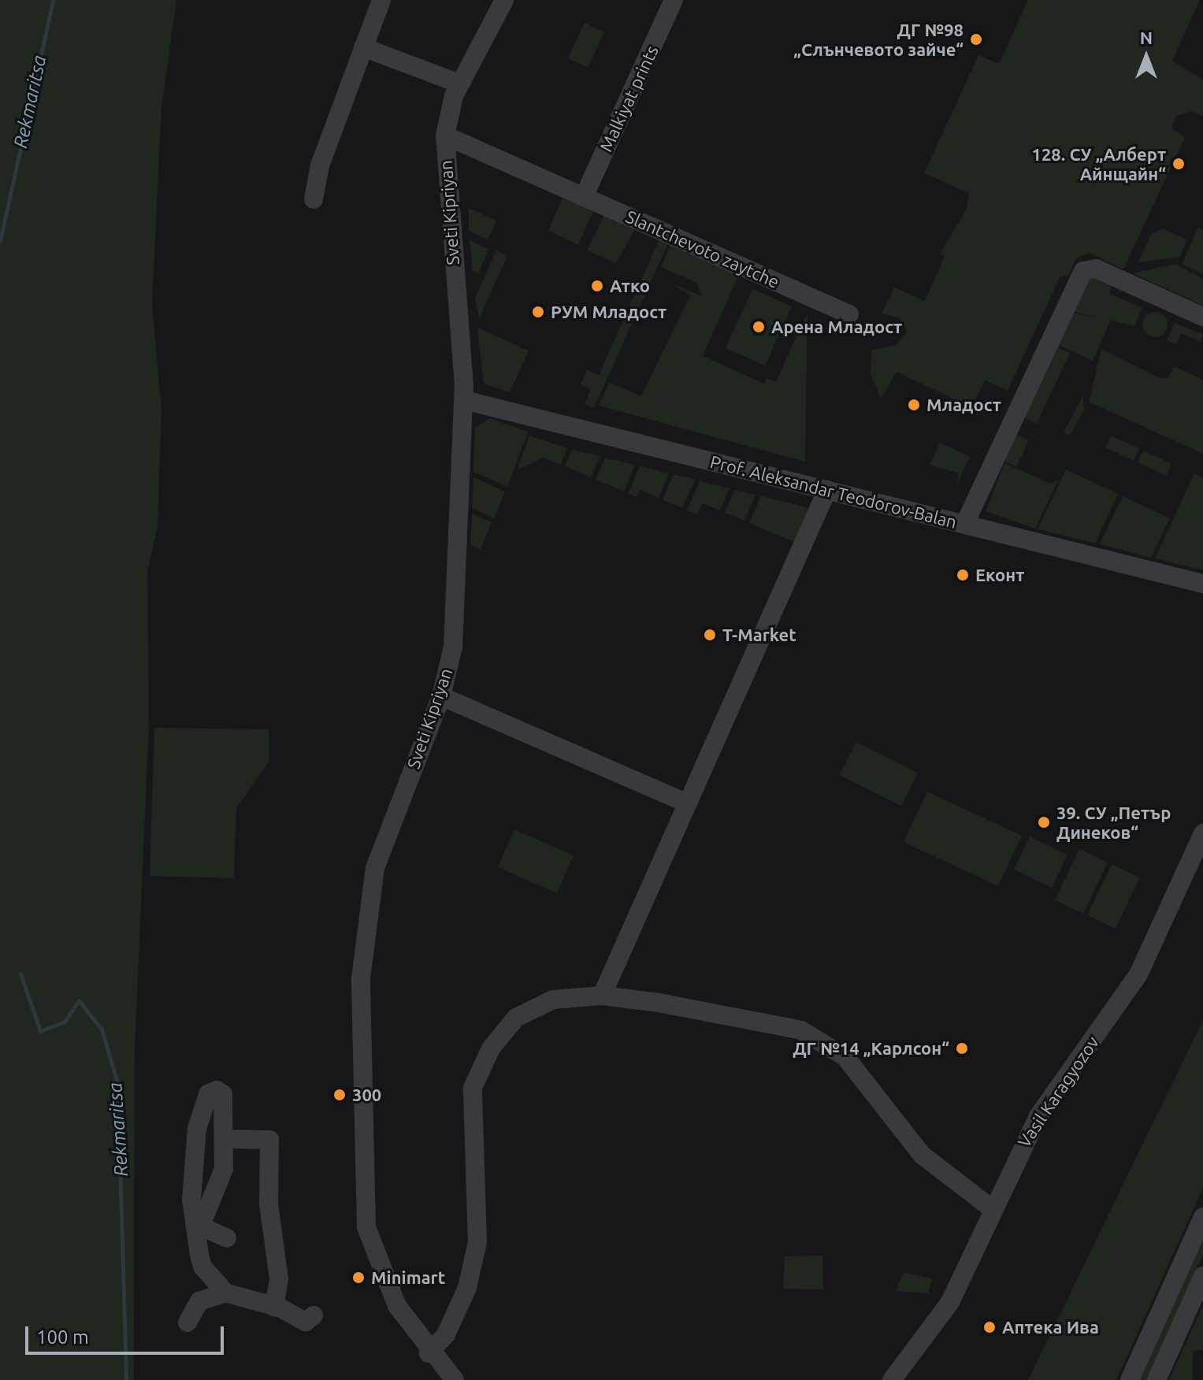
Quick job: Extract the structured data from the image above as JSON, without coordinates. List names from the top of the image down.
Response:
{
  "streets": {
    "street": [
      "Malkiyat prints",
      "Sveti Kipriyan",
      "Slantchevoto zaytche",
      "Prof. Aleksandar Teodorov-Balan",
      "Vasil Karagyozov"
    ]
  },
  "crossings": [
    ["Malkiyat prints", "Slantchevoto zaytche"],
    ["Sveti Kipriyan", "Slantchevoto zaytche"],
    ["Sveti Kipriyan", "Prof. Aleksandar Teodorov-Balan"]
  ],
  "water": ["Rekmaritsa"],
  "places": [
    "ДГ №98 „Слънчевото зайче“",
    "128. СУ „Алберт Айнщайн“",
    "Атко",
    "РУМ Младост",
    "Арена Младост",
    "Младост",
    "Еконт",
    "T-Market",
    "39. СУ „Петър Динеков“",
    "ДГ №14 „Карлсон“",
    "300",
    "Minimart",
    "Аптека Ива"
  ],
  "scale_bar": "100 m",
  "north": "top"
}
